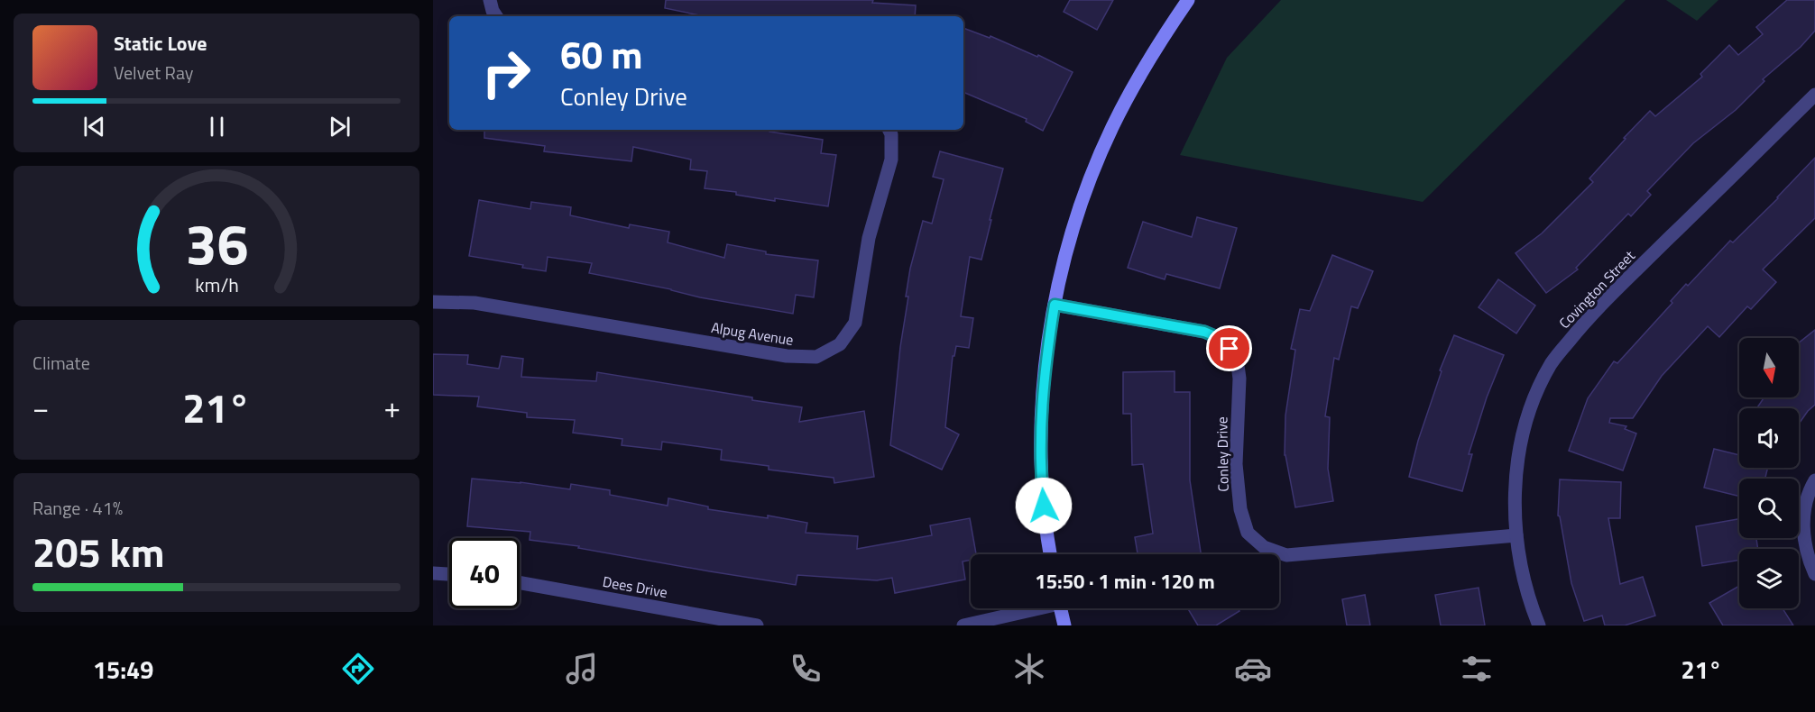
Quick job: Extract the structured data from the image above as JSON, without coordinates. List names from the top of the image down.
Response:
{
  "streets": {
    "street": [
      "Covington Street",
      "Alpug Avenue",
      "Conley Drive",
      "Dees Drive"
    ]
  },
  "crossings": [
    ["Covington Street", "Conley Drive"]
  ],
  "north": "bottom",
  "page": {
    "turn": ["60 m", "Conley Drive"],
    "song": ["Static Love", "Velvet Ray"],
    "tile": [
      "Climate",
      ["Range · 41%", "205 km"]
    ],
    "heat": ["−", "21°", "+"],
    "limit": "40",
    "trip": "15:50 · 1 min · 120 m",
    "tabs": ["15:49", "21°"],
    "gauge": ["36", "km/h"]
  }
}
